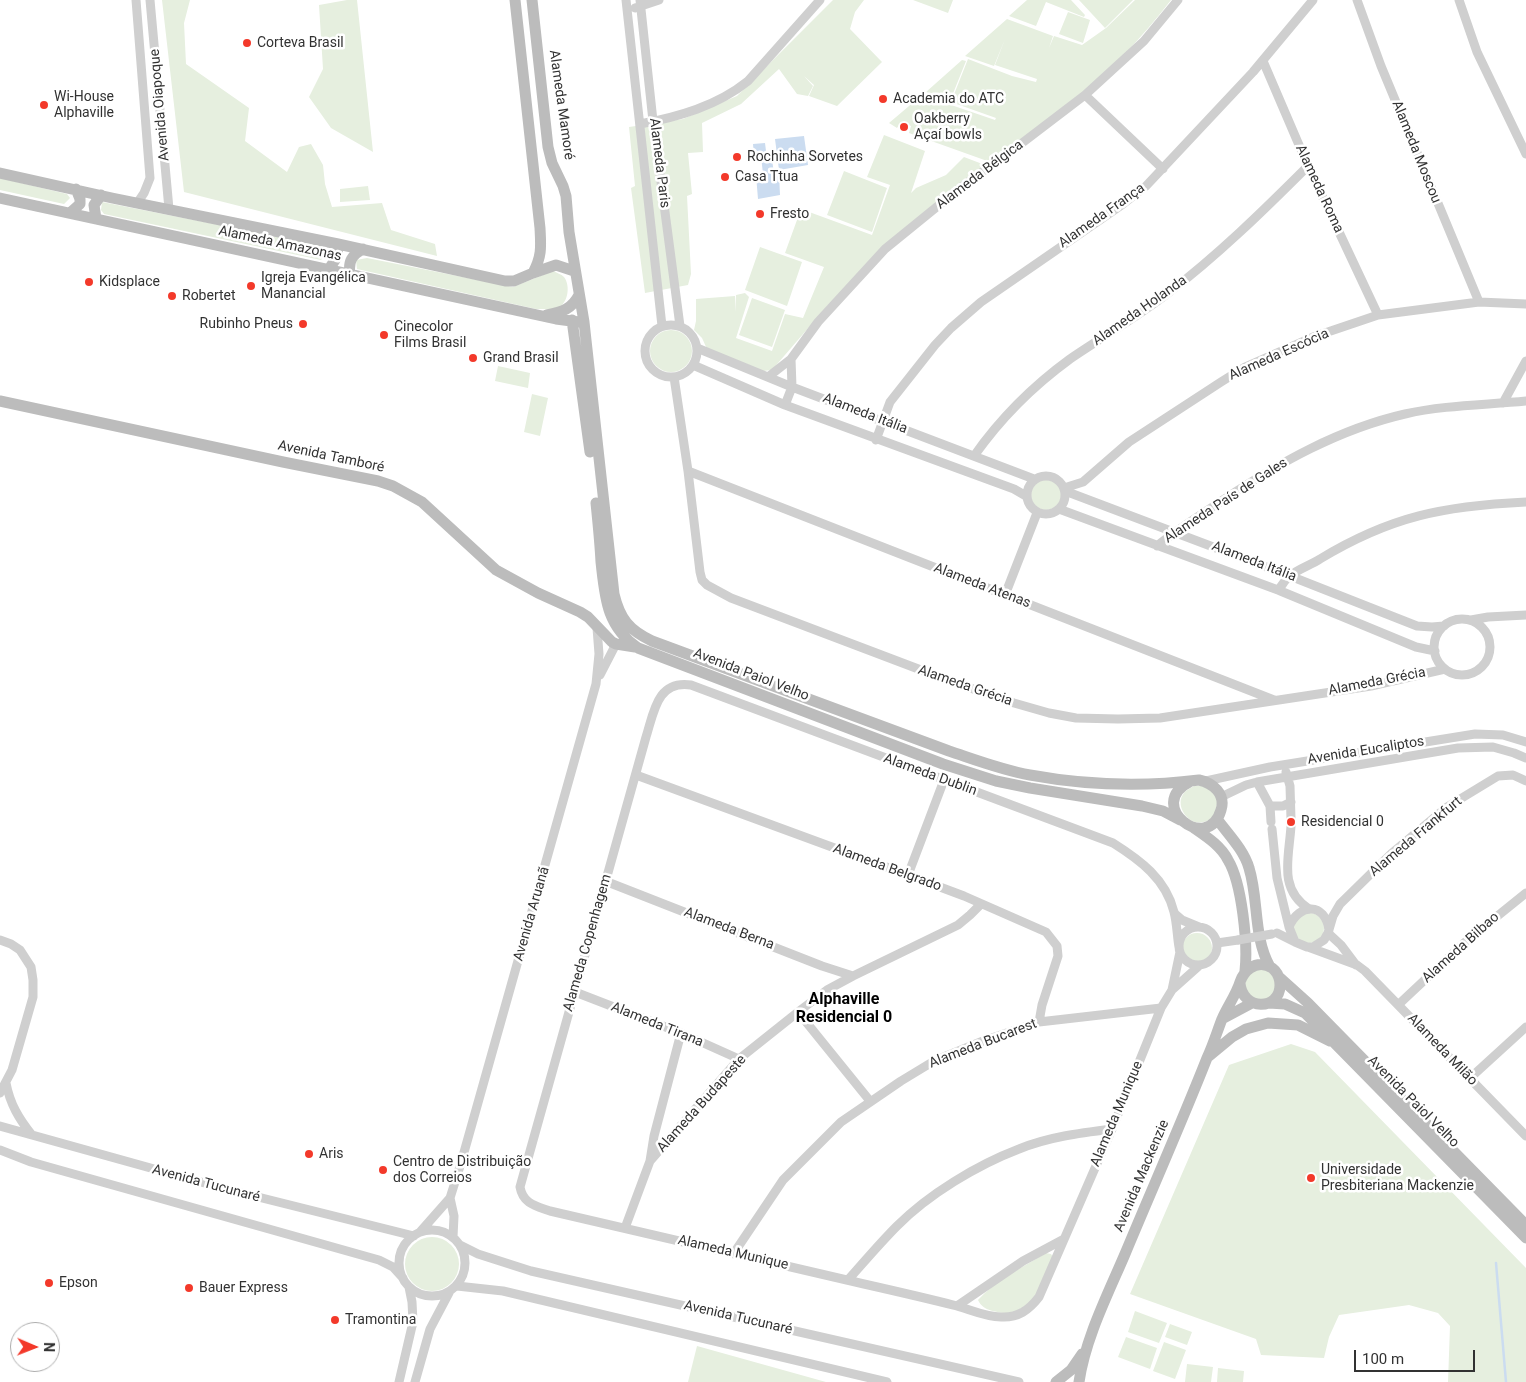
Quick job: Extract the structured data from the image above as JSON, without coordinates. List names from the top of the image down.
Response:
{
  "streets": {
    "main road": [
      "Alameda Mamoré",
      "Alameda Amazonas",
      "Avenida Tamboré",
      "Avenida Paiol Velho",
      "Avenida Mackenzie"
    ],
    "street": [
      "Avenida Oiapoque",
      "Alameda Moscou",
      "Alameda Paris",
      "Alameda Bélgica",
      "Alameda Roma",
      "Alameda França",
      "Alameda Holanda",
      "Alameda Escócia",
      "Alameda Itália",
      "Alameda País de Gales",
      "Alameda Atenas",
      "Alameda Grécia",
      "Avenida Eucaliptos",
      "Alameda Dublin",
      "Alameda Frankfurt",
      "Alameda Belgrado",
      "Avenida Aruanã",
      "Alameda Berna",
      "Alameda Copenhagem",
      "Alameda Bilbao",
      "Alameda Tirana",
      "Alameda Bucarest",
      "Alameda Milão",
      "Alameda Budapeste",
      "Alameda Munique",
      "Avenida Tucunaré"
    ]
  },
  "crossings": [
    ["Avenida Oiapoque", "Alameda Amazonas"],
    ["Alameda Mamoré", "Alameda Amazonas"],
    ["Alameda Mamoré", "Avenida Paiol Velho"],
    ["Alameda Moscou", "Alameda Escócia"],
    ["Alameda Paris", "Alameda Itália"],
    ["Alameda Paris", "Alameda Grécia"],
    ["Alameda Bélgica", "Alameda Itália"],
    ["Alameda Roma", "Alameda França"],
    ["Alameda Roma", "Alameda Holanda"],
    ["Alameda Roma", "Alameda Escócia"],
    ["Alameda França", "Alameda Itália"],
    ["Alameda Amazonas", "Avenida Paiol Velho"],
    ["Alameda Holanda", "Alameda Itália"],
    ["Alameda Escócia", "Alameda Itália"],
    ["Alameda Itália", "Alameda País de Gales"],
    ["Alameda Itália", "Alameda Grécia"],
    ["Avenida Tamboré", "Avenida Paiol Velho"],
    ["Avenida Tamboré", "Avenida Aruanã"],
    ["Alameda Atenas", "Alameda Grécia"],
    ["Avenida Paiol Velho", "Avenida Eucaliptos"],
    ["Avenida Paiol Velho", "Avenida Mackenzie"],
    ["Alameda Dublin", "Alameda Copenhagem"],
    ["Alameda Dublin", "Alameda Munique"],
    ["Alameda Frankfurt", "Alameda Milão"],
    ["Alameda Belgrado", "Alameda Copenhagem"],
    ["Alameda Belgrado", "Alameda Bucarest"],
    ["Alameda Belgrado", "Alameda Budapeste"],
    ["Avenida Aruanã", "Avenida Tucunaré"],
    ["Alameda Berna", "Alameda Copenhagem"],
    ["Alameda Berna", "Alameda Budapeste"],
    ["Alameda Copenhagem", "Alameda Tirana"],
    ["Alameda Copenhagem", "Alameda Munique"],
    ["Alameda Bilbao", "Alameda Milão"],
    ["Alameda Tirana", "Alameda Budapeste"],
    ["Alameda Bucarest", "Alameda Munique"],
    ["Alameda Budapeste", "Alameda Munique"]
  ],
  "districts": ["Alphaville Residencial 0"],
  "places": [
    "Corteva Brasil",
    "Academia do ATC",
    "Wi-House Alphaville",
    "Oakberry Açaí bowls",
    "Rochinha Sorvetes",
    "Casa Ttua",
    "Fresto",
    "Kidsplace",
    "Igreja Evangélica Manancial",
    "Robertet",
    "Rubinho Pneus",
    "Cinecolor Films Brasil",
    "Grand Brasil",
    "Residencial 0",
    "Aris",
    "Centro de Distribuição dos Correios",
    "Universidade Presbiteriana Mackenzie",
    "Epson",
    "Bauer Express",
    "Tramontina"
  ],
  "scale_bar": "100 m",
  "north": "right"
}
